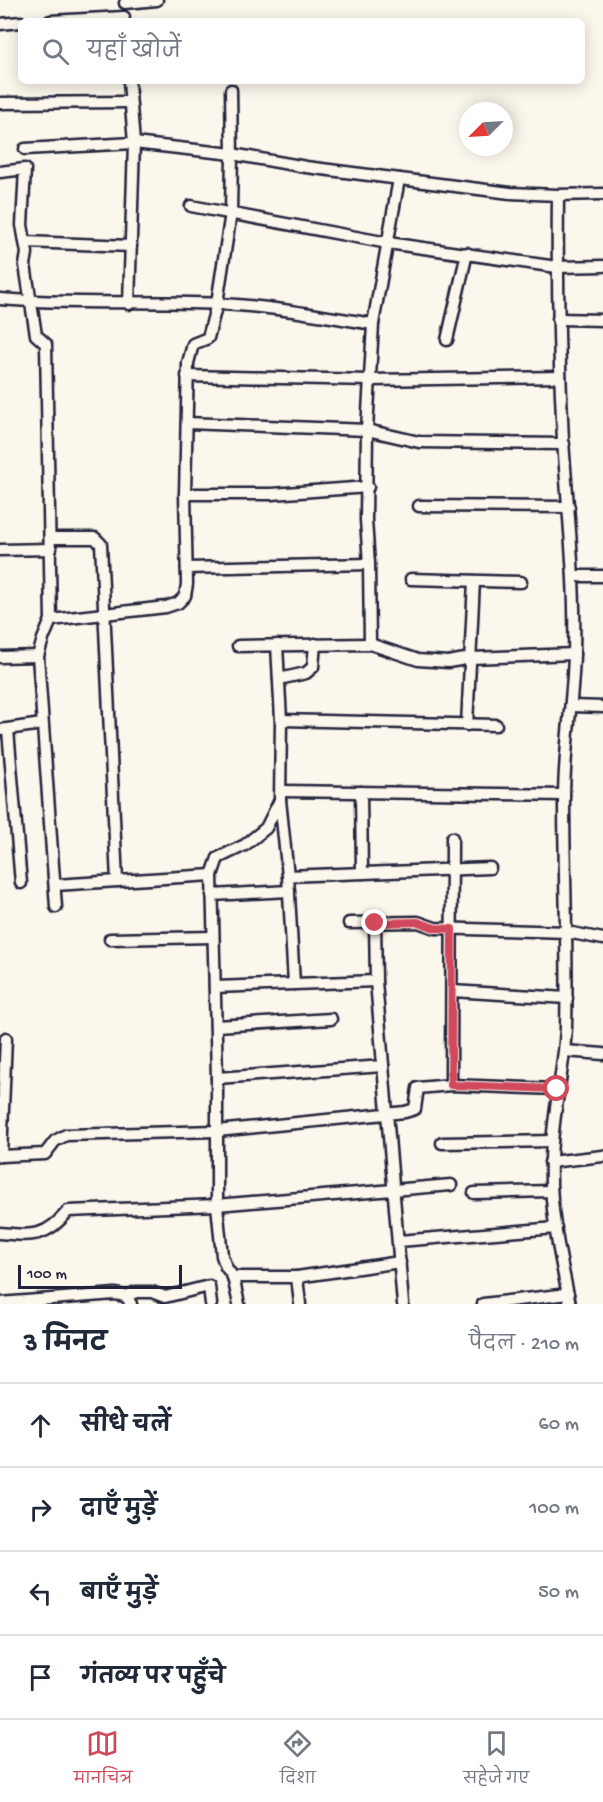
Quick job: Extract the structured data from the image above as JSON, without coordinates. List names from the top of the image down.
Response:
{
  "scale_bar": "100 m",
  "north": "bottom left",
  "page": {
    "search": "यहाँ खोजें",
    "scale": "100 m",
    "heading": ["3 मिनट", "पैदल · 210 m"],
    "list": [
      ["सीधे चलें", "60 m"],
      ["दाएँ मुड़ें", "100 m"],
      ["बाएँ मुड़ें", "50 m"],
      "गंतव्य पर पहुँचे"
    ],
    "nav": ["मानचित्र", "दिशा", "सहेजे गए"]
  }
}
